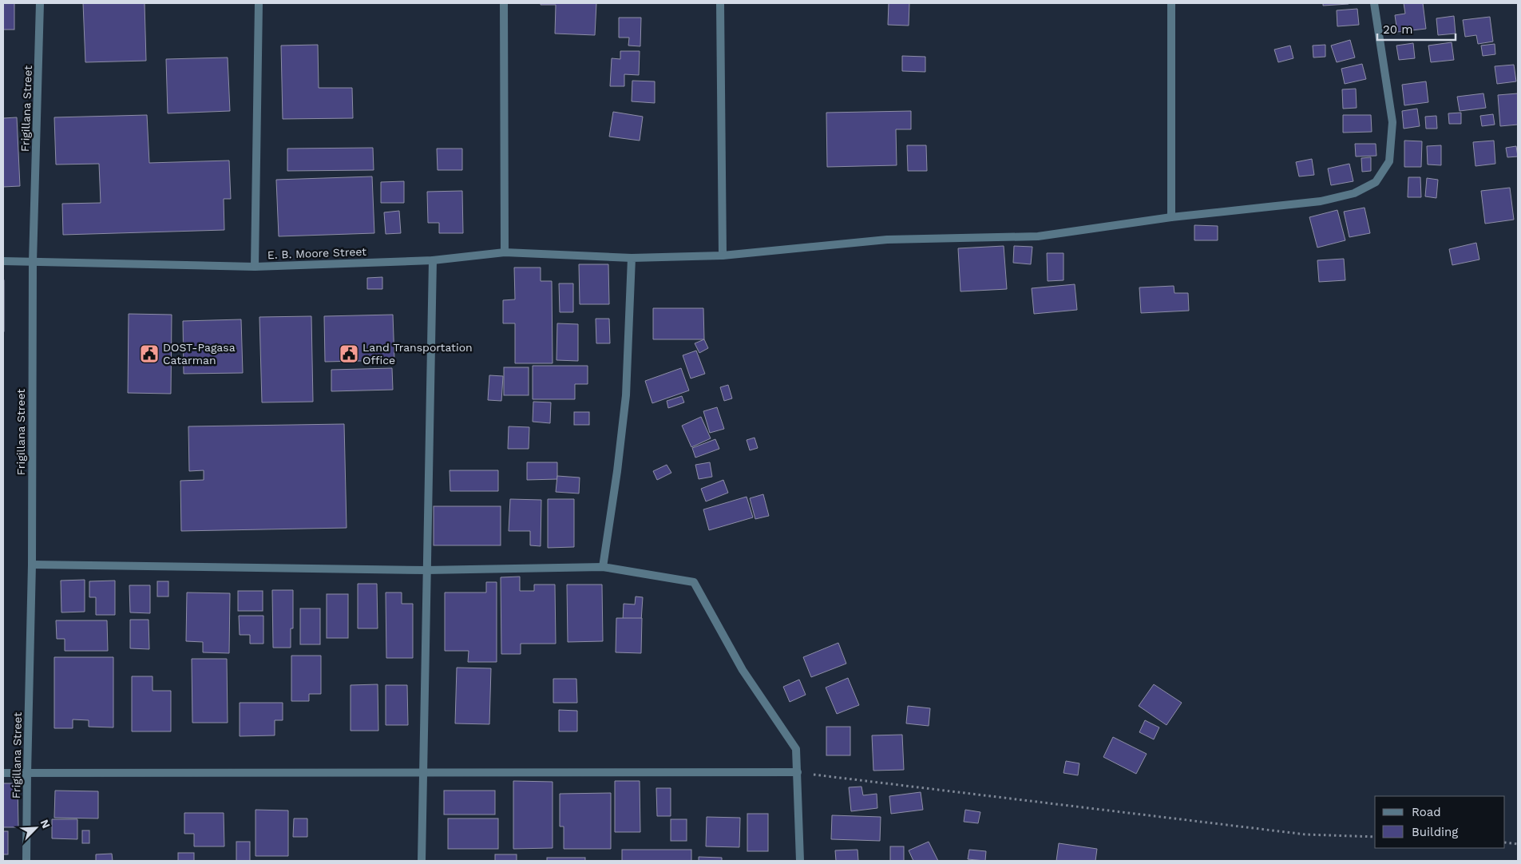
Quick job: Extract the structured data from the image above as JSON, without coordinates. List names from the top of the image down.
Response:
{
  "streets": {
    "street": ["Frigillana Street", "E. B. Moore Street"]
  },
  "crossings": [
    ["Frigillana Street", "E. B. Moore Street"]
  ],
  "places": {
    "public building": ["DOST-Pagasa Catarman", "Land Transportation Office"]
  },
  "legend": ["Road", "Building"],
  "scale_bar": "20 m",
  "north": "top right"
}
